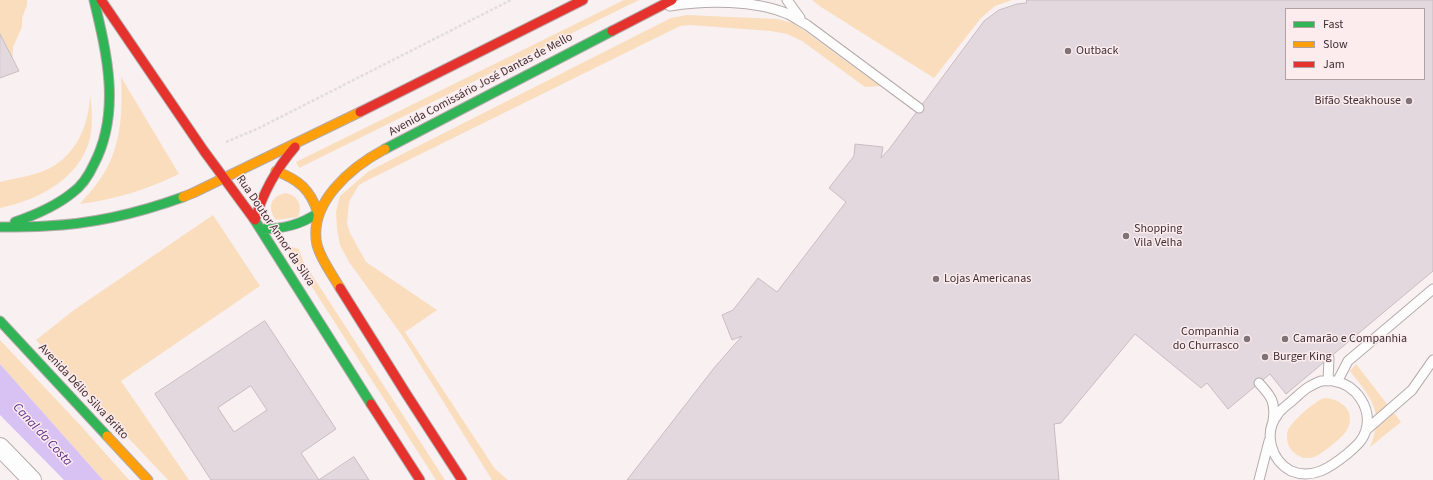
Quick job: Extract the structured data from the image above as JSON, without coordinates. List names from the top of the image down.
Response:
{
  "streets": {
    "main road": ["Avenida Comissário José Dantas de Mello", "Rua Doutor Annor da Silva", "Avenida Délio Silva Britto"]
  },
  "crossings": [
    ["Avenida Comissário José Dantas de Mello", "Rua Doutor Annor da Silva"]
  ],
  "water": ["Canal da Costa"],
  "places": [
    "Outback",
    "Bifão Steakhouse",
    "Shopping Vila Velha",
    "Lojas Americanas",
    "Companhia do Churrasco",
    "Camarão e Companhia",
    "Burger King"
  ],
  "legend": ["Fast", "Slow", "Jam"]
}
